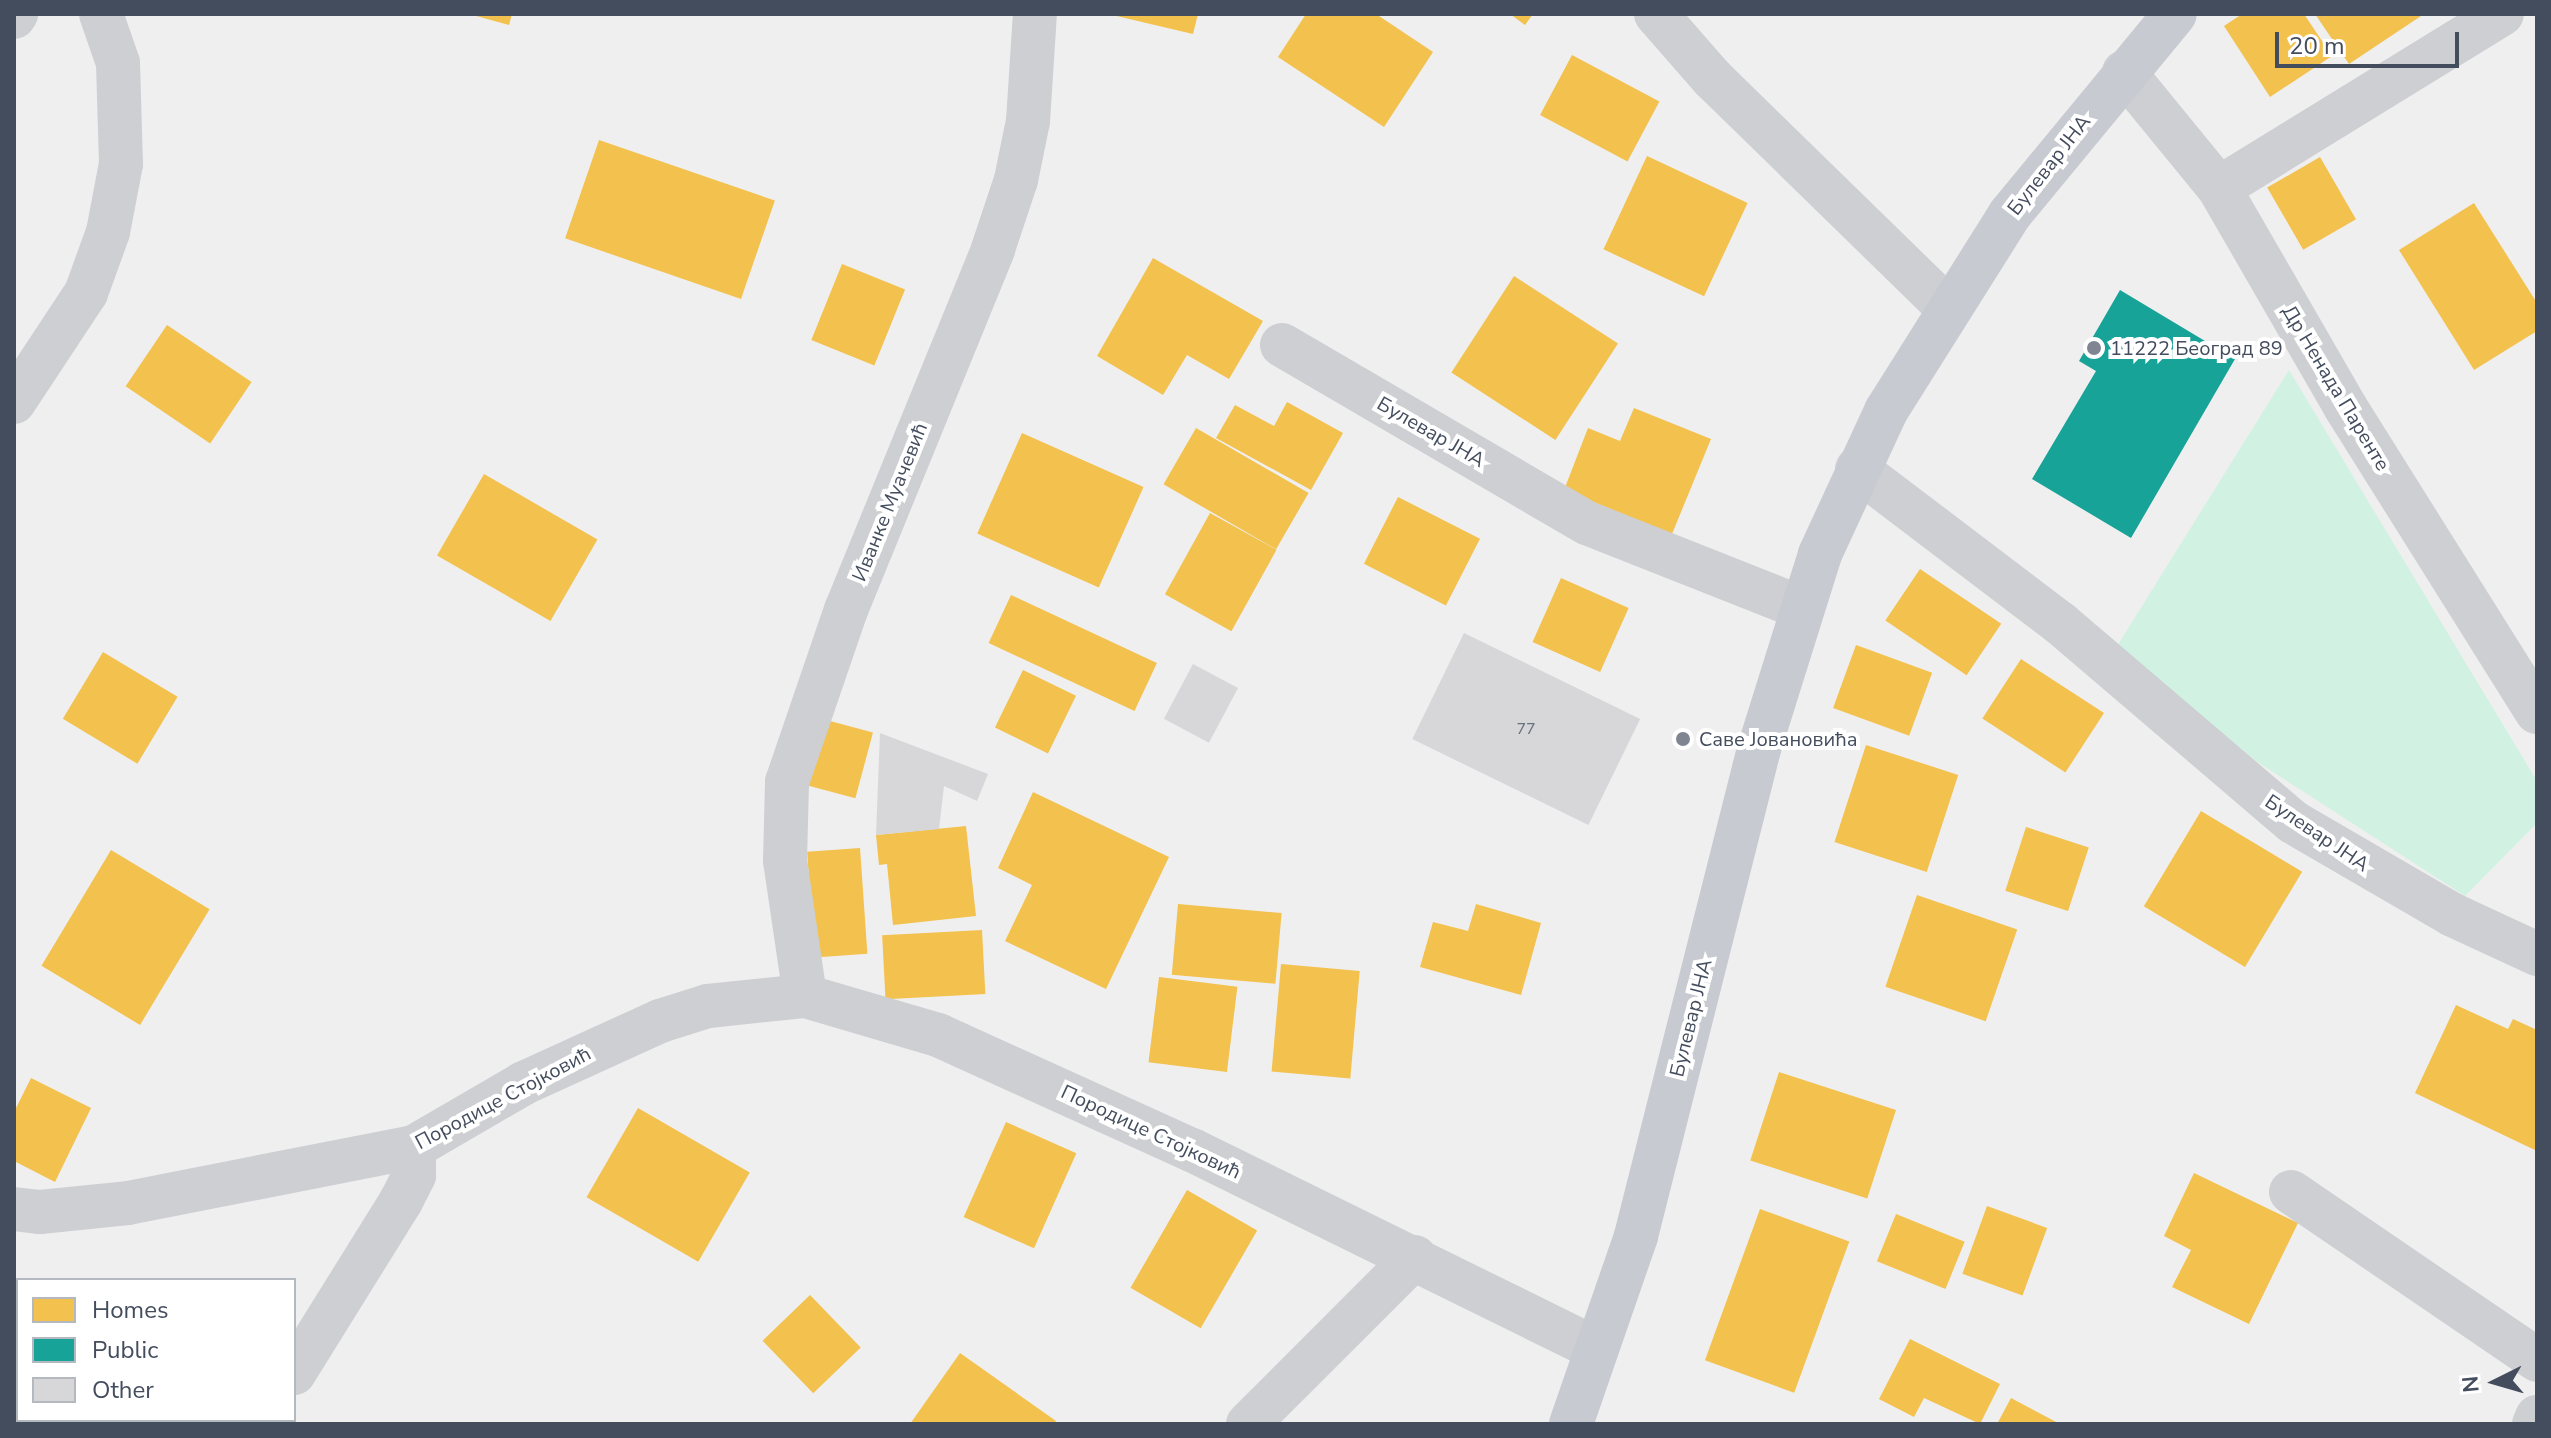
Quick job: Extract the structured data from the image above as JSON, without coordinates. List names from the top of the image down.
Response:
{
  "streets": {
    "main road": ["Булевар ЈНА"],
    "street": ["Др Ненада Паренте", "Иванке Муачевић", "Породице Стојковић"]
  },
  "crossings": [
    ["Булевар ЈНА", "Др Ненада Паренте"],
    ["Булевар ЈНА", "Породице Стојковић"],
    ["Иванке Муачевић", "Породице Стојковић"]
  ],
  "places": ["11222 Београд 89", "Саве Јовановића"],
  "house_numbers": ["77"],
  "legend": ["Homes", "Public", "Other"],
  "scale_bar": "20 m",
  "north": "left"
}
